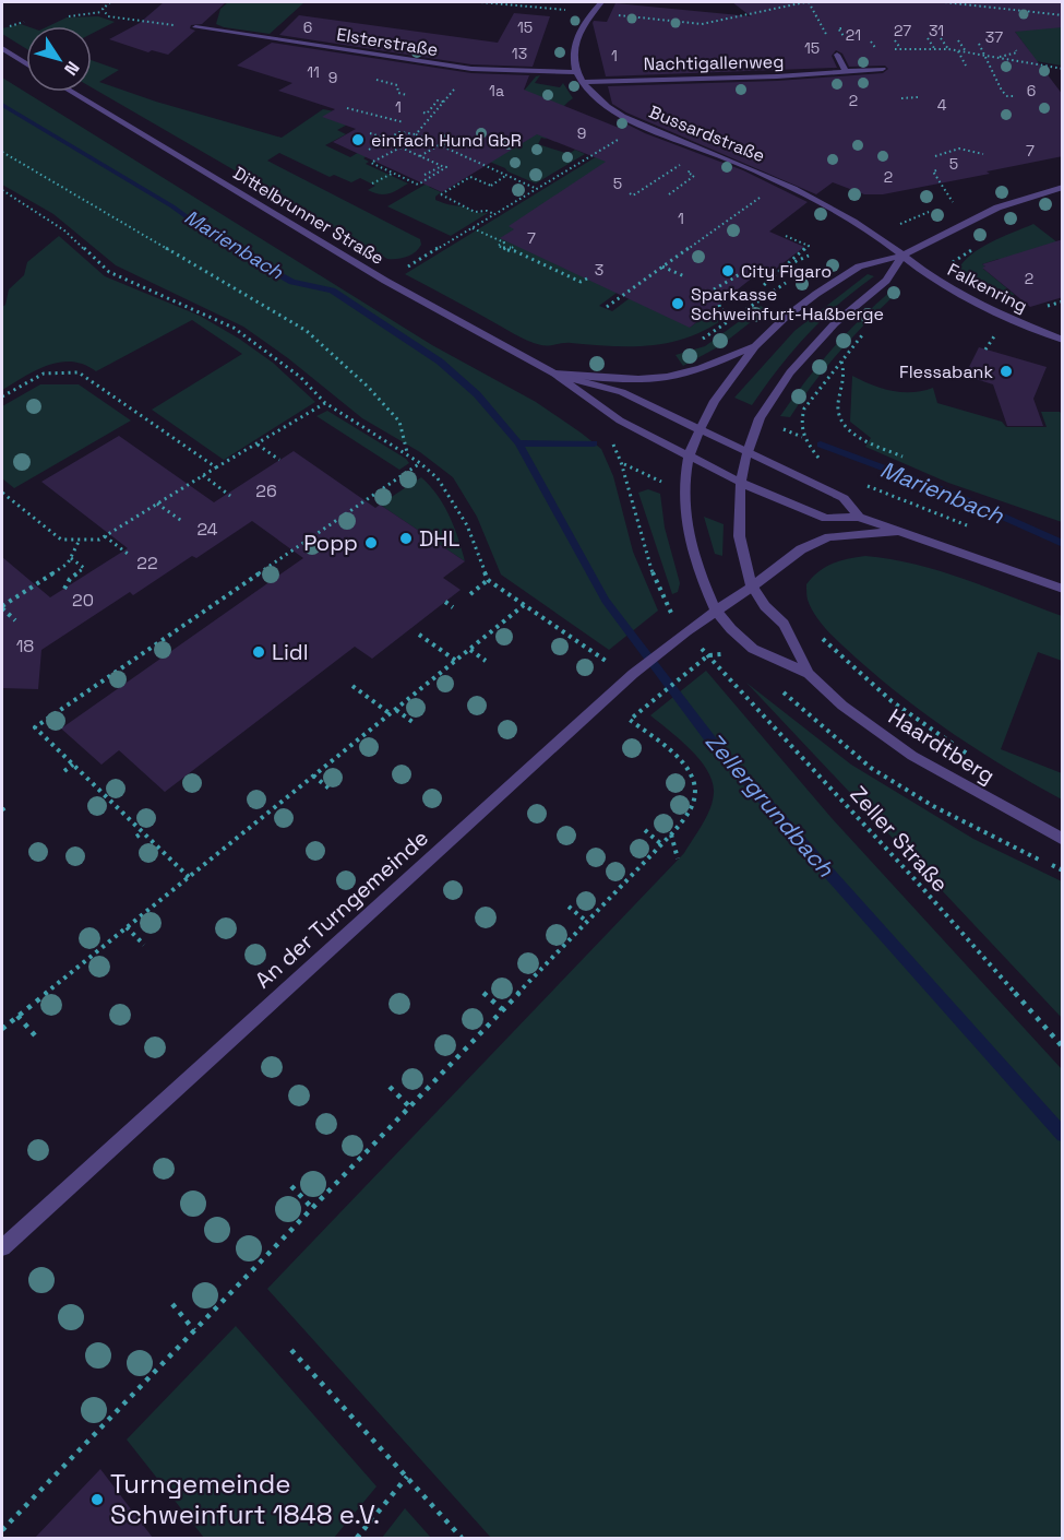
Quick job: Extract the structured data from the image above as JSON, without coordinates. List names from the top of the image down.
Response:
{
  "streets": {
    "street": [
      "Elsterstraße",
      "Nachtigallenweg",
      "Bussardstraße",
      "Dittelbrunner Straße",
      "Falkenring",
      "Haardtberg",
      "An der Turngemeinde"
    ],
    "path": ["Zeller Straße"]
  },
  "crossings": [
    ["Elsterstraße", "Bussardstraße"],
    ["Nachtigallenweg", "Bussardstraße"],
    ["Bussardstraße", "Falkenring"],
    ["Dittelbrunner Straße", "An der Turngemeinde"],
    ["Haardtberg", "An der Turngemeinde"]
  ],
  "water": ["Marienbach", "Zellergrundbach"],
  "places": [
    "einfach Hund GbR",
    "City Figaro",
    "Sparkasse Schweinfurt-Haßberge",
    "Flessabank",
    "DHL",
    "Popp",
    "Lidl",
    "Turngemeinde Schweinfurt 1848 e.V."
  ],
  "house_numbers": [
    "6",
    "15",
    "27",
    "31",
    "21",
    "37",
    "15",
    "13",
    "1",
    "11",
    "9",
    "1a",
    "6",
    "2",
    "4",
    "1",
    "9",
    "7",
    "5",
    "2",
    "5",
    "1",
    "7",
    "3",
    "2",
    "26",
    "24",
    "22",
    "20",
    "18"
  ],
  "north": "bottom right"
}
